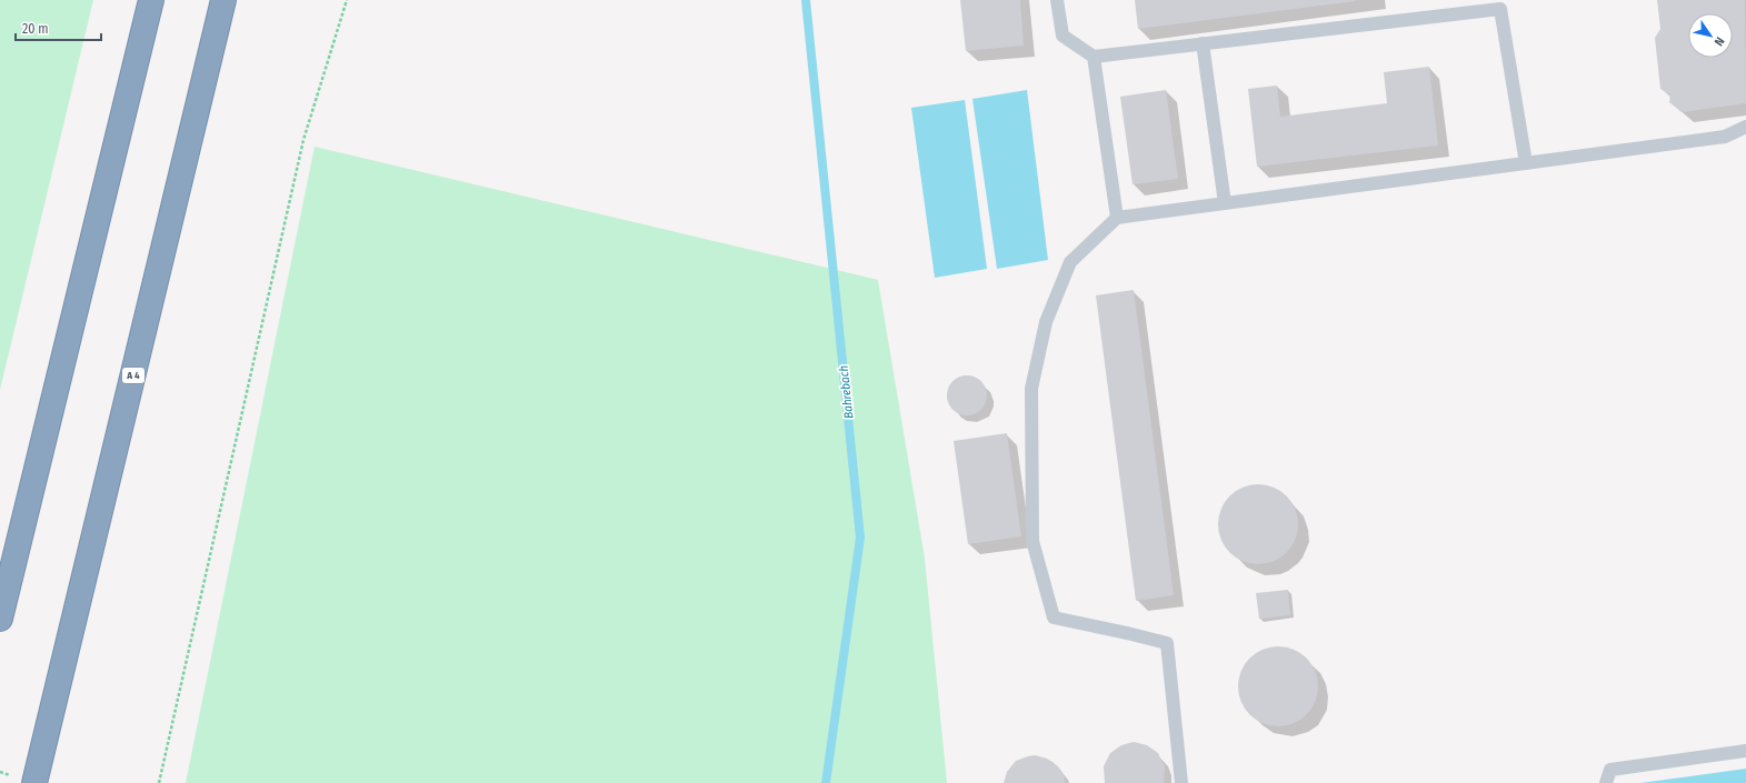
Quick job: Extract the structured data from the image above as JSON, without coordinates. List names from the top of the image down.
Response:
{
  "streets": {
    "highway": ["A 4"]
  },
  "water": ["Bahrebach"],
  "scale_bar": "20 m",
  "north": "bottom right"
}
